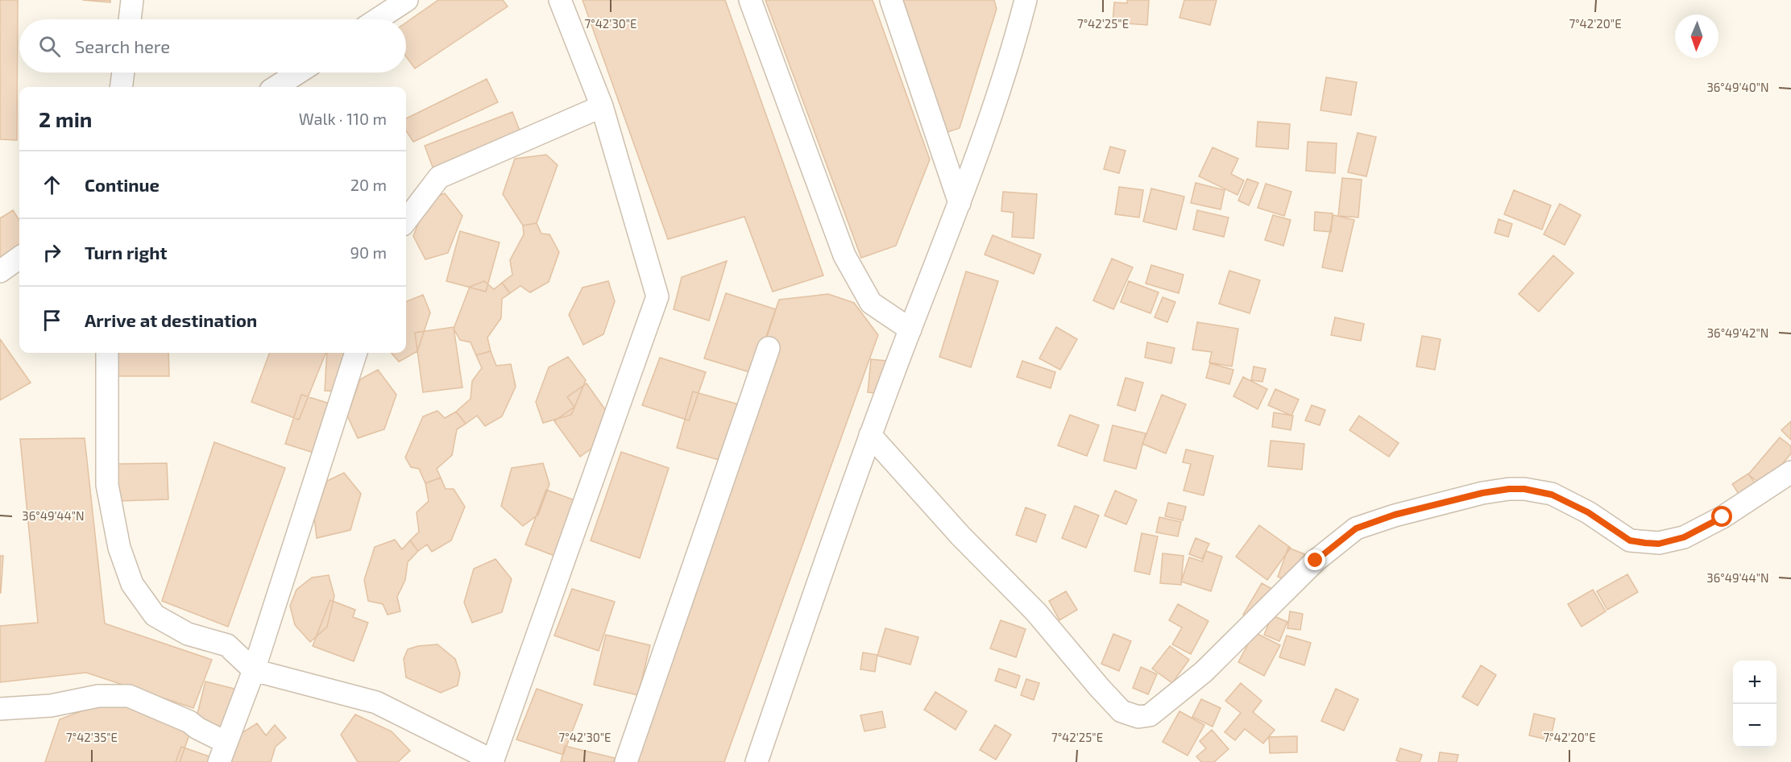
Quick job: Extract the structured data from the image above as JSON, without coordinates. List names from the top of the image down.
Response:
{
  "north": "bottom",
  "page": {
    "search": "Search here",
    "heading": ["2 min", "Walk · 110 m"],
    "list": [
      ["Continue", "20 m"],
      ["Turn right", "90 m"],
      "Arrive at destination"
    ],
    "map_buttons": ["+", "−"]
  },
  "coordinates": [
    "7°42'30\"E",
    "7°42'25\"E",
    "7°42'20\"E",
    "36°49'40\"N",
    "36°49'42\"N",
    "36°49'44\"N",
    "7°42'35\"E"
  ]
}
